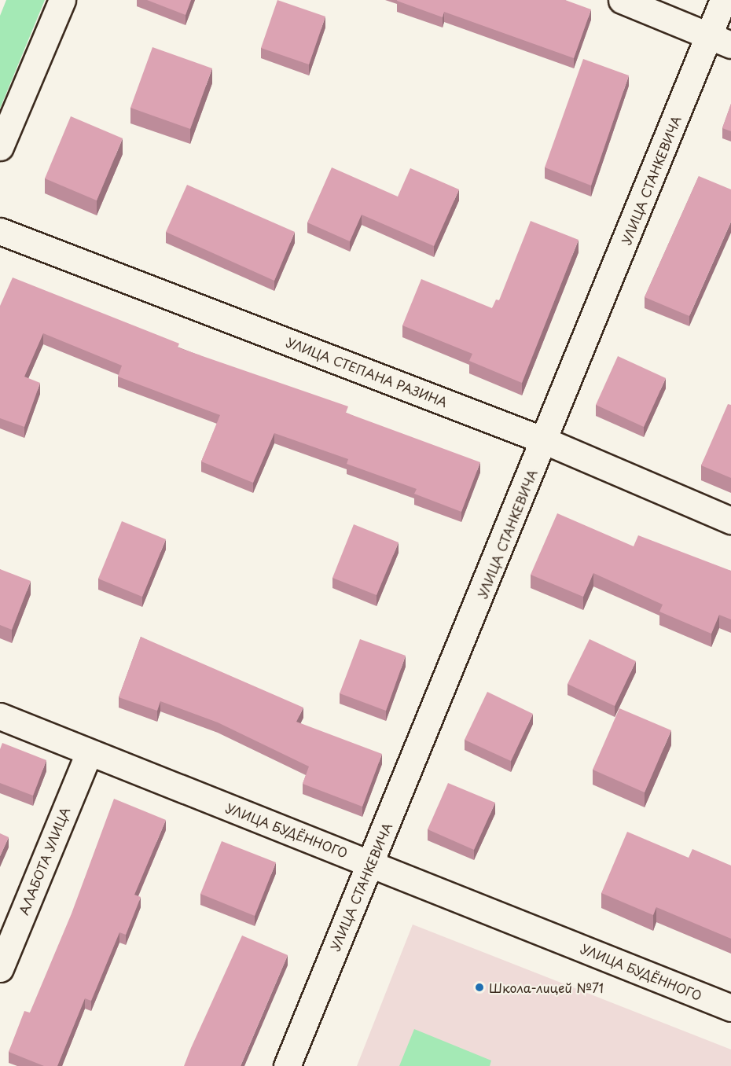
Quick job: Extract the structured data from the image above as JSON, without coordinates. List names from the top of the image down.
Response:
{
  "streets": {
    "street": [
      "УЛИЦА СТАНКЕВИЧА",
      "УЛИЦА СТЕПАНА РАЗИНА",
      "УЛИЦА БУДЁННОГО",
      "АЛАБОТА УЛИЦА"
    ]
  },
  "crossings": [
    ["УЛИЦА СТАНКЕВИЧА", "УЛИЦА СТЕПАНА РАЗИНА"],
    ["УЛИЦА СТАНКЕВИЧА", "УЛИЦА БУДЁННОГО"],
    ["УЛИЦА БУДЁННОГО", "АЛАБОТА УЛИЦА"]
  ],
  "places": ["Школа-лицей №71"]
}
